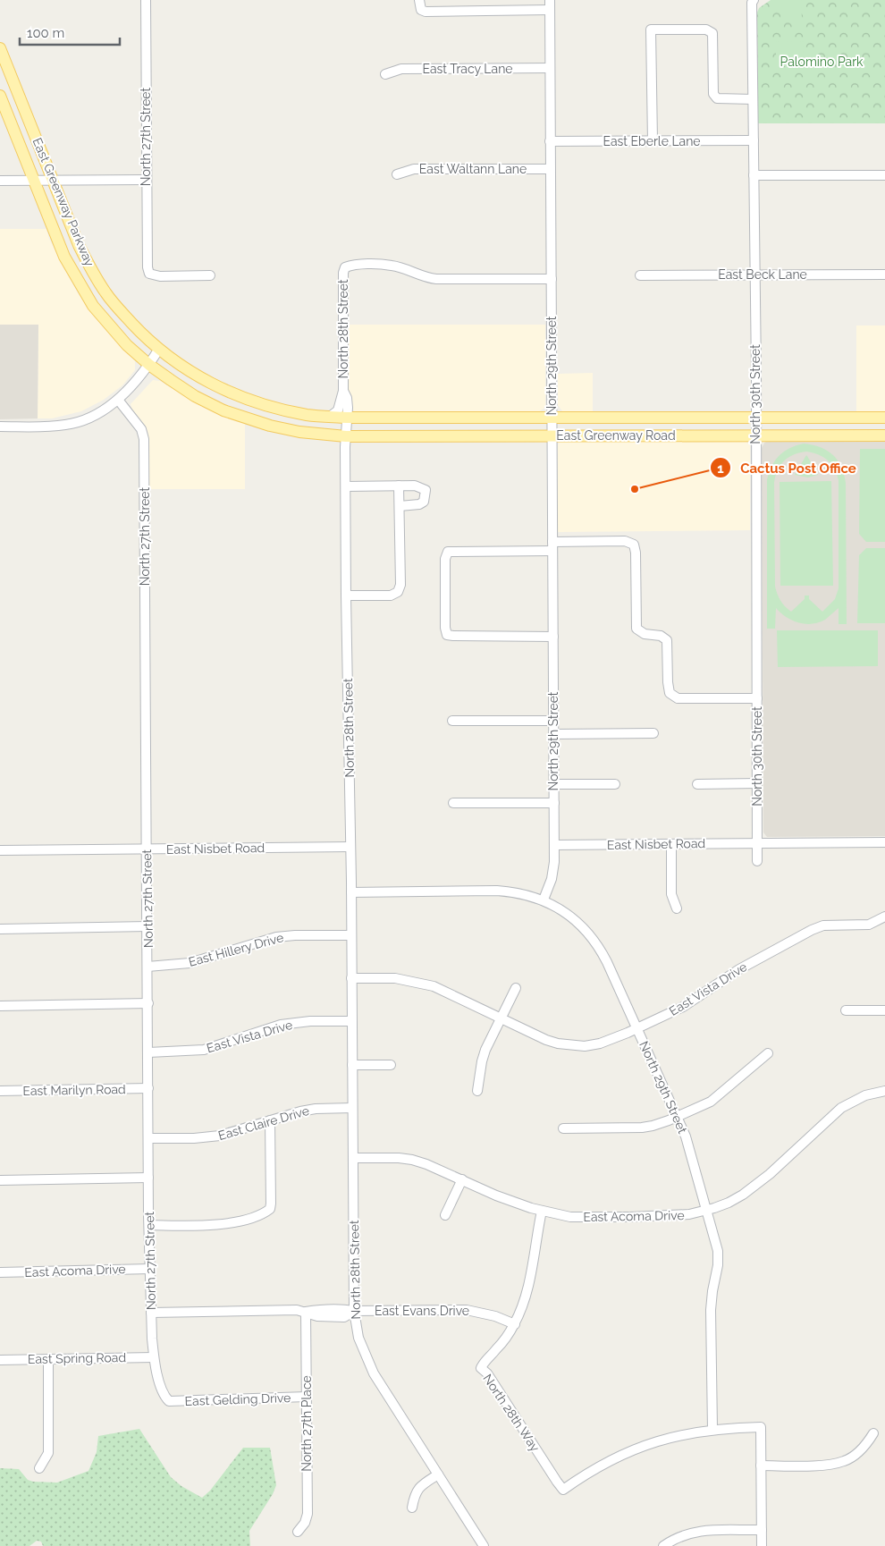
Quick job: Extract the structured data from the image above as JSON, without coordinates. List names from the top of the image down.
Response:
{
  "streets": {
    "main road": ["East Greenway Parkway", "East Greenway Road"],
    "street": [
      "East Tracy Lane",
      "North 27th Street",
      "East Eberle Lane",
      "East Waltann Lane",
      "East Beck Lane",
      "North 28th Street",
      "North 29th Street",
      "North 30th Street",
      "East Nisbet Road",
      "East Hillery Drive",
      "East Vista Drive",
      "East Marilyn Road",
      "East Claire Drive",
      "East Acoma Drive",
      "East Evans Drive",
      "East Spring Road",
      "East Gelding Drive",
      "North 28th Way",
      "North 27th Place"
    ]
  },
  "crossings": [
    ["East Tracy Lane", "North 29th Street"],
    ["North 27th Street", "East Nisbet Road"],
    ["North 27th Street", "East Hillery Drive"],
    ["North 27th Street", "East Vista Drive"],
    ["North 27th Street", "East Marilyn Road"],
    ["North 27th Street", "East Claire Drive"],
    ["North 27th Street", "East Acoma Drive"],
    ["North 27th Street", "East Evans Drive"],
    ["North 27th Street", "East Spring Road"],
    ["North 27th Street", "East Gelding Drive"],
    ["East Eberle Lane", "North 29th Street"],
    ["East Eberle Lane", "North 30th Street"],
    ["East Waltann Lane", "North 29th Street"],
    ["East Greenway Parkway", "North 28th Street"],
    ["East Greenway Parkway", "East Greenway Road"],
    ["East Beck Lane", "North 30th Street"],
    ["North 28th Street", "North 29th Street"],
    ["North 28th Street", "East Greenway Road"],
    ["North 28th Street", "East Nisbet Road"],
    ["North 28th Street", "East Hillery Drive"],
    ["North 28th Street", "East Vista Drive"],
    ["North 28th Street", "East Claire Drive"],
    ["North 28th Street", "East Acoma Drive"],
    ["North 28th Street", "East Evans Drive"],
    ["North 29th Street", "East Greenway Road"],
    ["North 29th Street", "East Nisbet Road"],
    ["North 29th Street", "East Vista Drive"],
    ["North 29th Street", "East Acoma Drive"],
    ["North 29th Street", "North 28th Way"],
    ["North 30th Street", "East Greenway Road"],
    ["North 30th Street", "East Nisbet Road"],
    ["East Acoma Drive", "North 28th Way"],
    ["East Evans Drive", "North 28th Way"],
    ["East Evans Drive", "North 27th Place"],
    ["East Gelding Drive", "North 27th Place"]
  ],
  "parks": ["Palomino Park"],
  "places": ["Cactus Post Office"],
  "scale_bar": "100 m"
}
